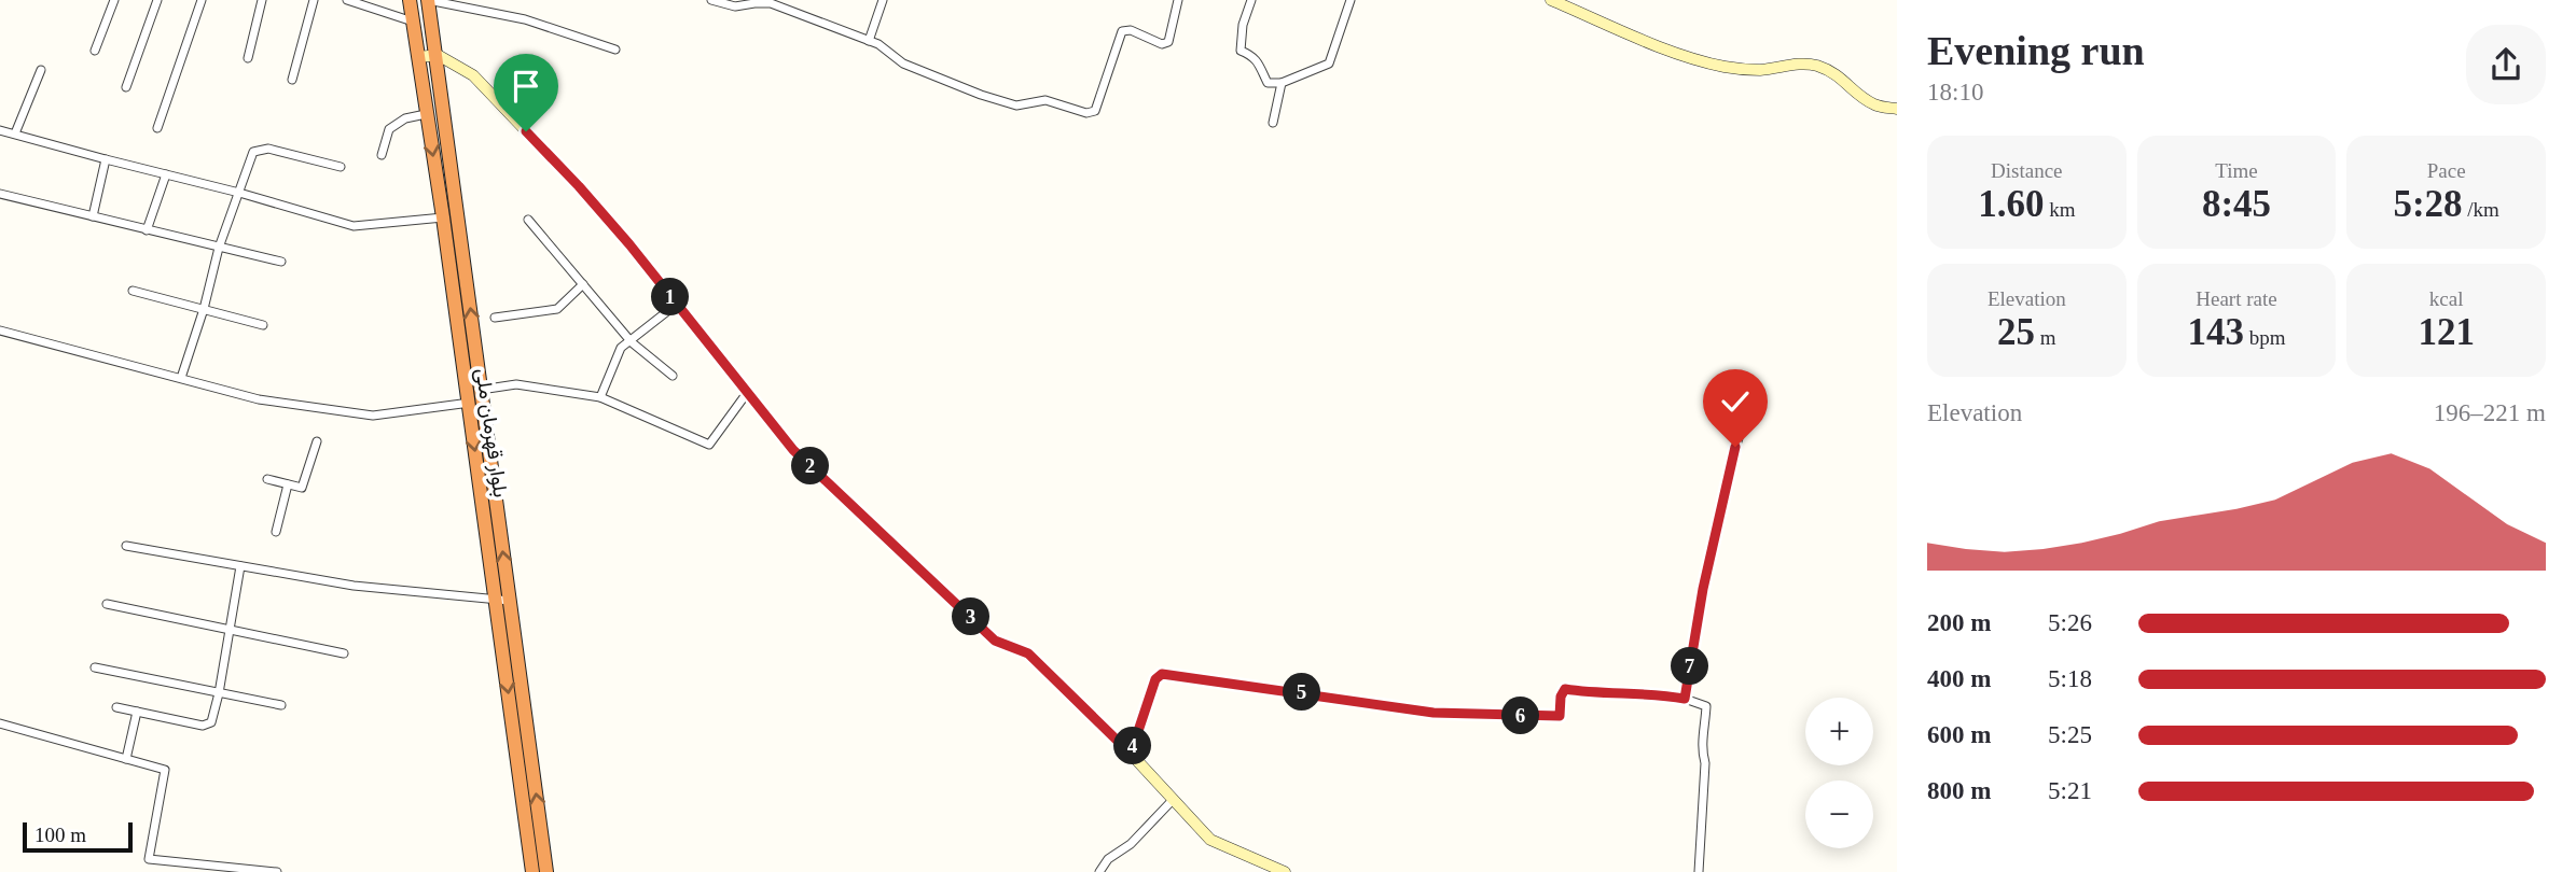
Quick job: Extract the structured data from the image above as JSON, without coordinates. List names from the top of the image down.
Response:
{
  "streets": {
    "highway": ["بلوار قهرمان ملی"]
  },
  "scale_bar": "100 m",
  "page": {
    "heading": ["Evening run", "18:10"],
    "stats": [
      ["Distance", "1.60 km"],
      ["Time", "8:45"],
      ["Pace", "5:28 /km"],
      ["Elevation", "25 m"],
      ["Heart rate", "143 bpm"],
      ["kcal", "121"]
    ],
    "pins": [
      "1",
      "2",
      "3",
      "7",
      "5",
      "6",
      "4"
    ],
    "chart": ["Elevation", "196–221 m"],
    "list": [
      {
        "name": "200 m",
        "note": "5:26"
      },
      {
        "name": "400 m",
        "note": "5:18"
      },
      {
        "name": "600 m",
        "note": "5:25"
      },
      {
        "name": "800 m",
        "note": "5:21"
      }
    ],
    "map_buttons": ["+", "−"],
    "scale": "100 m"
  }
}
